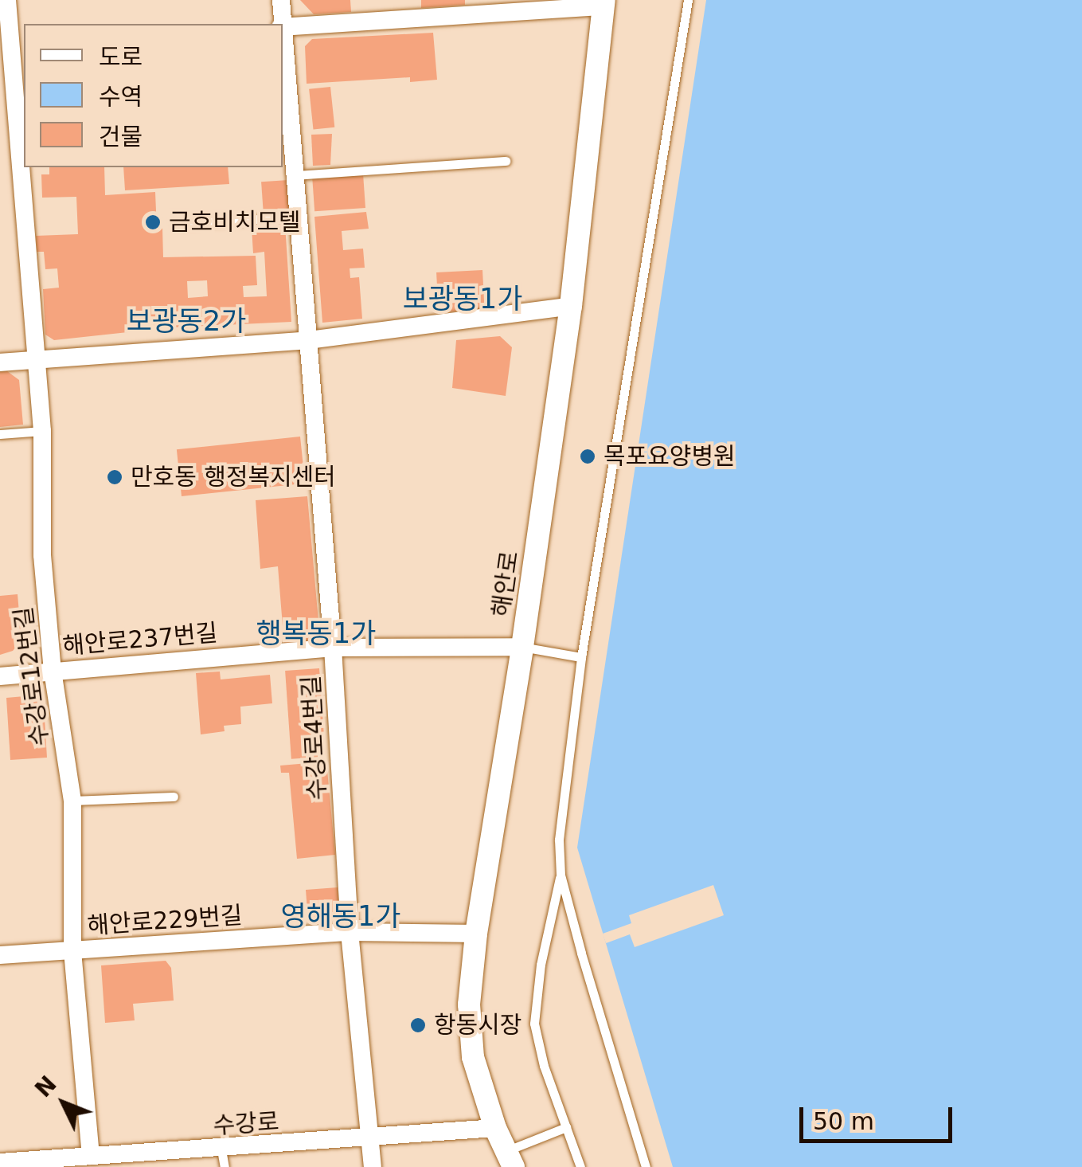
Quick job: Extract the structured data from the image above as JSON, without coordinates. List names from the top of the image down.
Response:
{
  "streets": {
    "street": [
      "해안로",
      "해안로237번길",
      "수강로12번길",
      "수강로4번길",
      "해안로229번길",
      "수강로"
    ]
  },
  "crossings": [
    ["해안로", "해안로237번길"],
    ["해안로", "해안로229번길"],
    ["해안로", "수강로"],
    ["해안로237번길", "수강로12번길"],
    ["해안로237번길", "수강로4번길"],
    ["수강로12번길", "해안로229번길"],
    ["수강로12번길", "수강로"],
    ["수강로4번길", "해안로229번길"],
    ["수강로4번길", "수강로"]
  ],
  "districts": [
    "보광동1가",
    "보광동2가",
    "행복동1가",
    "영해동1가"
  ],
  "places": [
    "금호비치모텔",
    "목포요양병원",
    "만호동 행정복지센터",
    "항동시장"
  ],
  "legend": ["도로", "수역", "건물"],
  "scale_bar": "50 m",
  "north": "top left"
}
